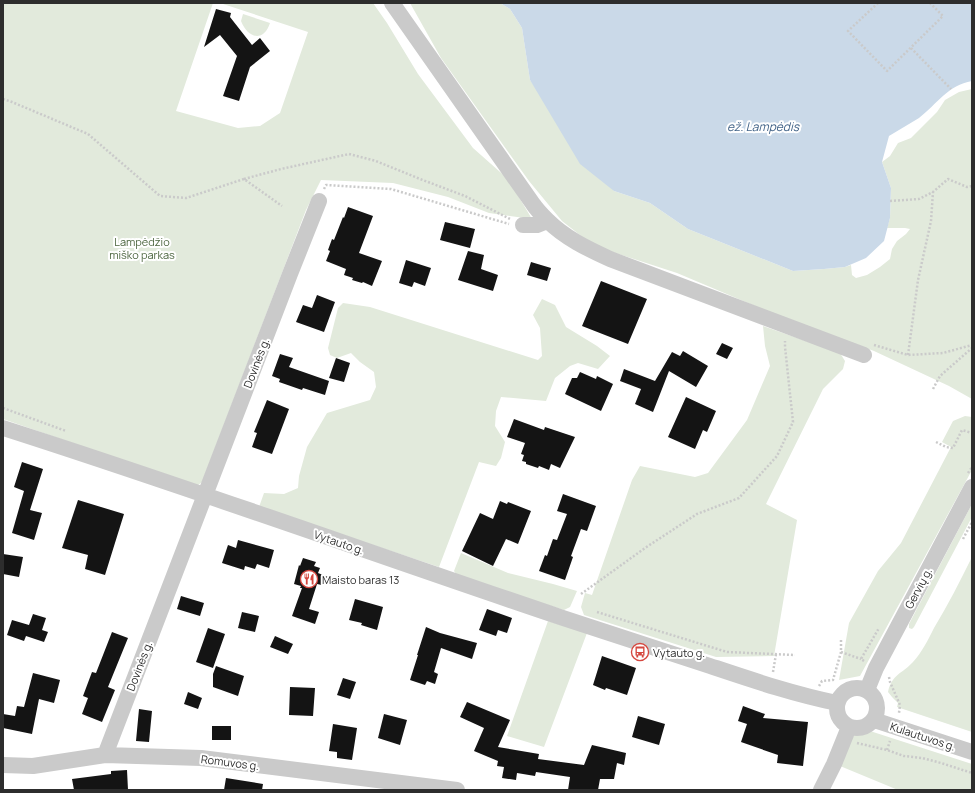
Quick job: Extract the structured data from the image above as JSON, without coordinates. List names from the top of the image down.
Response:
{
  "streets": {
    "street": [
      "Dovinės g.",
      "Vytauto g.",
      "Gervių g.",
      "Kulautuvos g.",
      "Romuvos g."
    ]
  },
  "crossings": [
    ["Dovinės g.", "Vytauto g."],
    ["Dovinės g.", "Romuvos g."],
    ["Vytauto g.", "Gervių g."],
    ["Vytauto g.", "Kulautuvos g."],
    ["Gervių g.", "Kulautuvos g."]
  ],
  "water": ["ež. Lampėdis"],
  "parks": ["Lampėdžio miško parkas"],
  "places": {
    "restaurant": ["Maisto baras 13"],
    "bus stop": ["Vytauto g."]
  }
}
